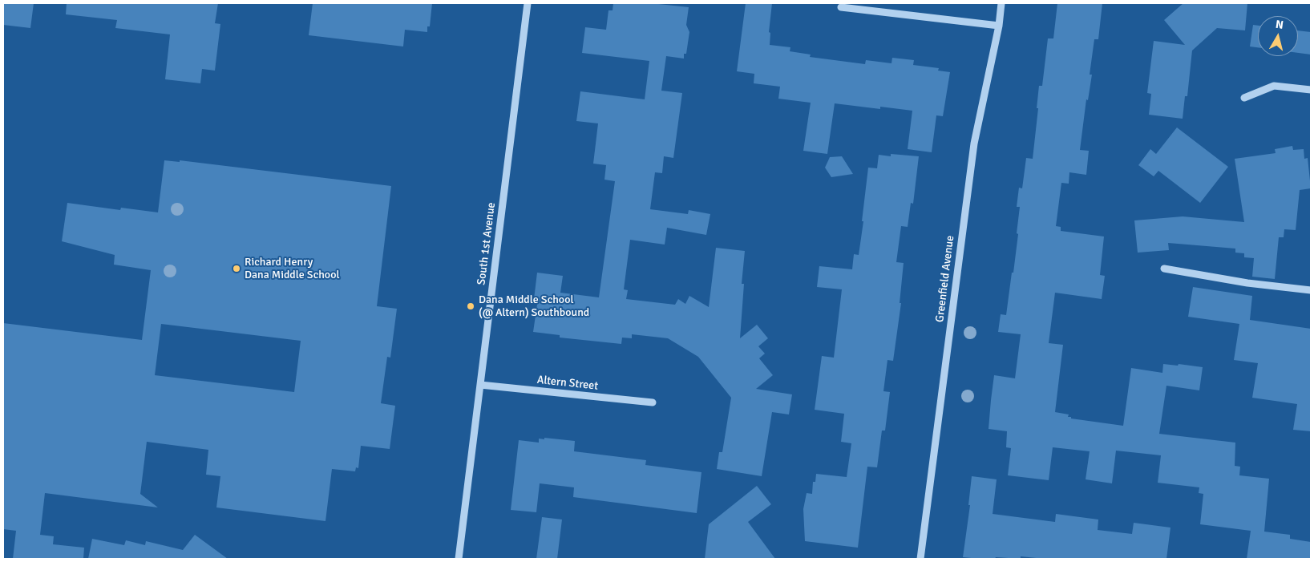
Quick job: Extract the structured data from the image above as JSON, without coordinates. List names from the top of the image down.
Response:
{
  "streets": {
    "street": ["South 1st Avenue", "Greenfield Avenue", "Altern Street"]
  },
  "crossings": [
    ["South 1st Avenue", "Altern Street"]
  ],
  "places": ["Richard Henry Dana Middle School", "Dana Middle School (@ Altern) Southbound"],
  "north": "top"
}
